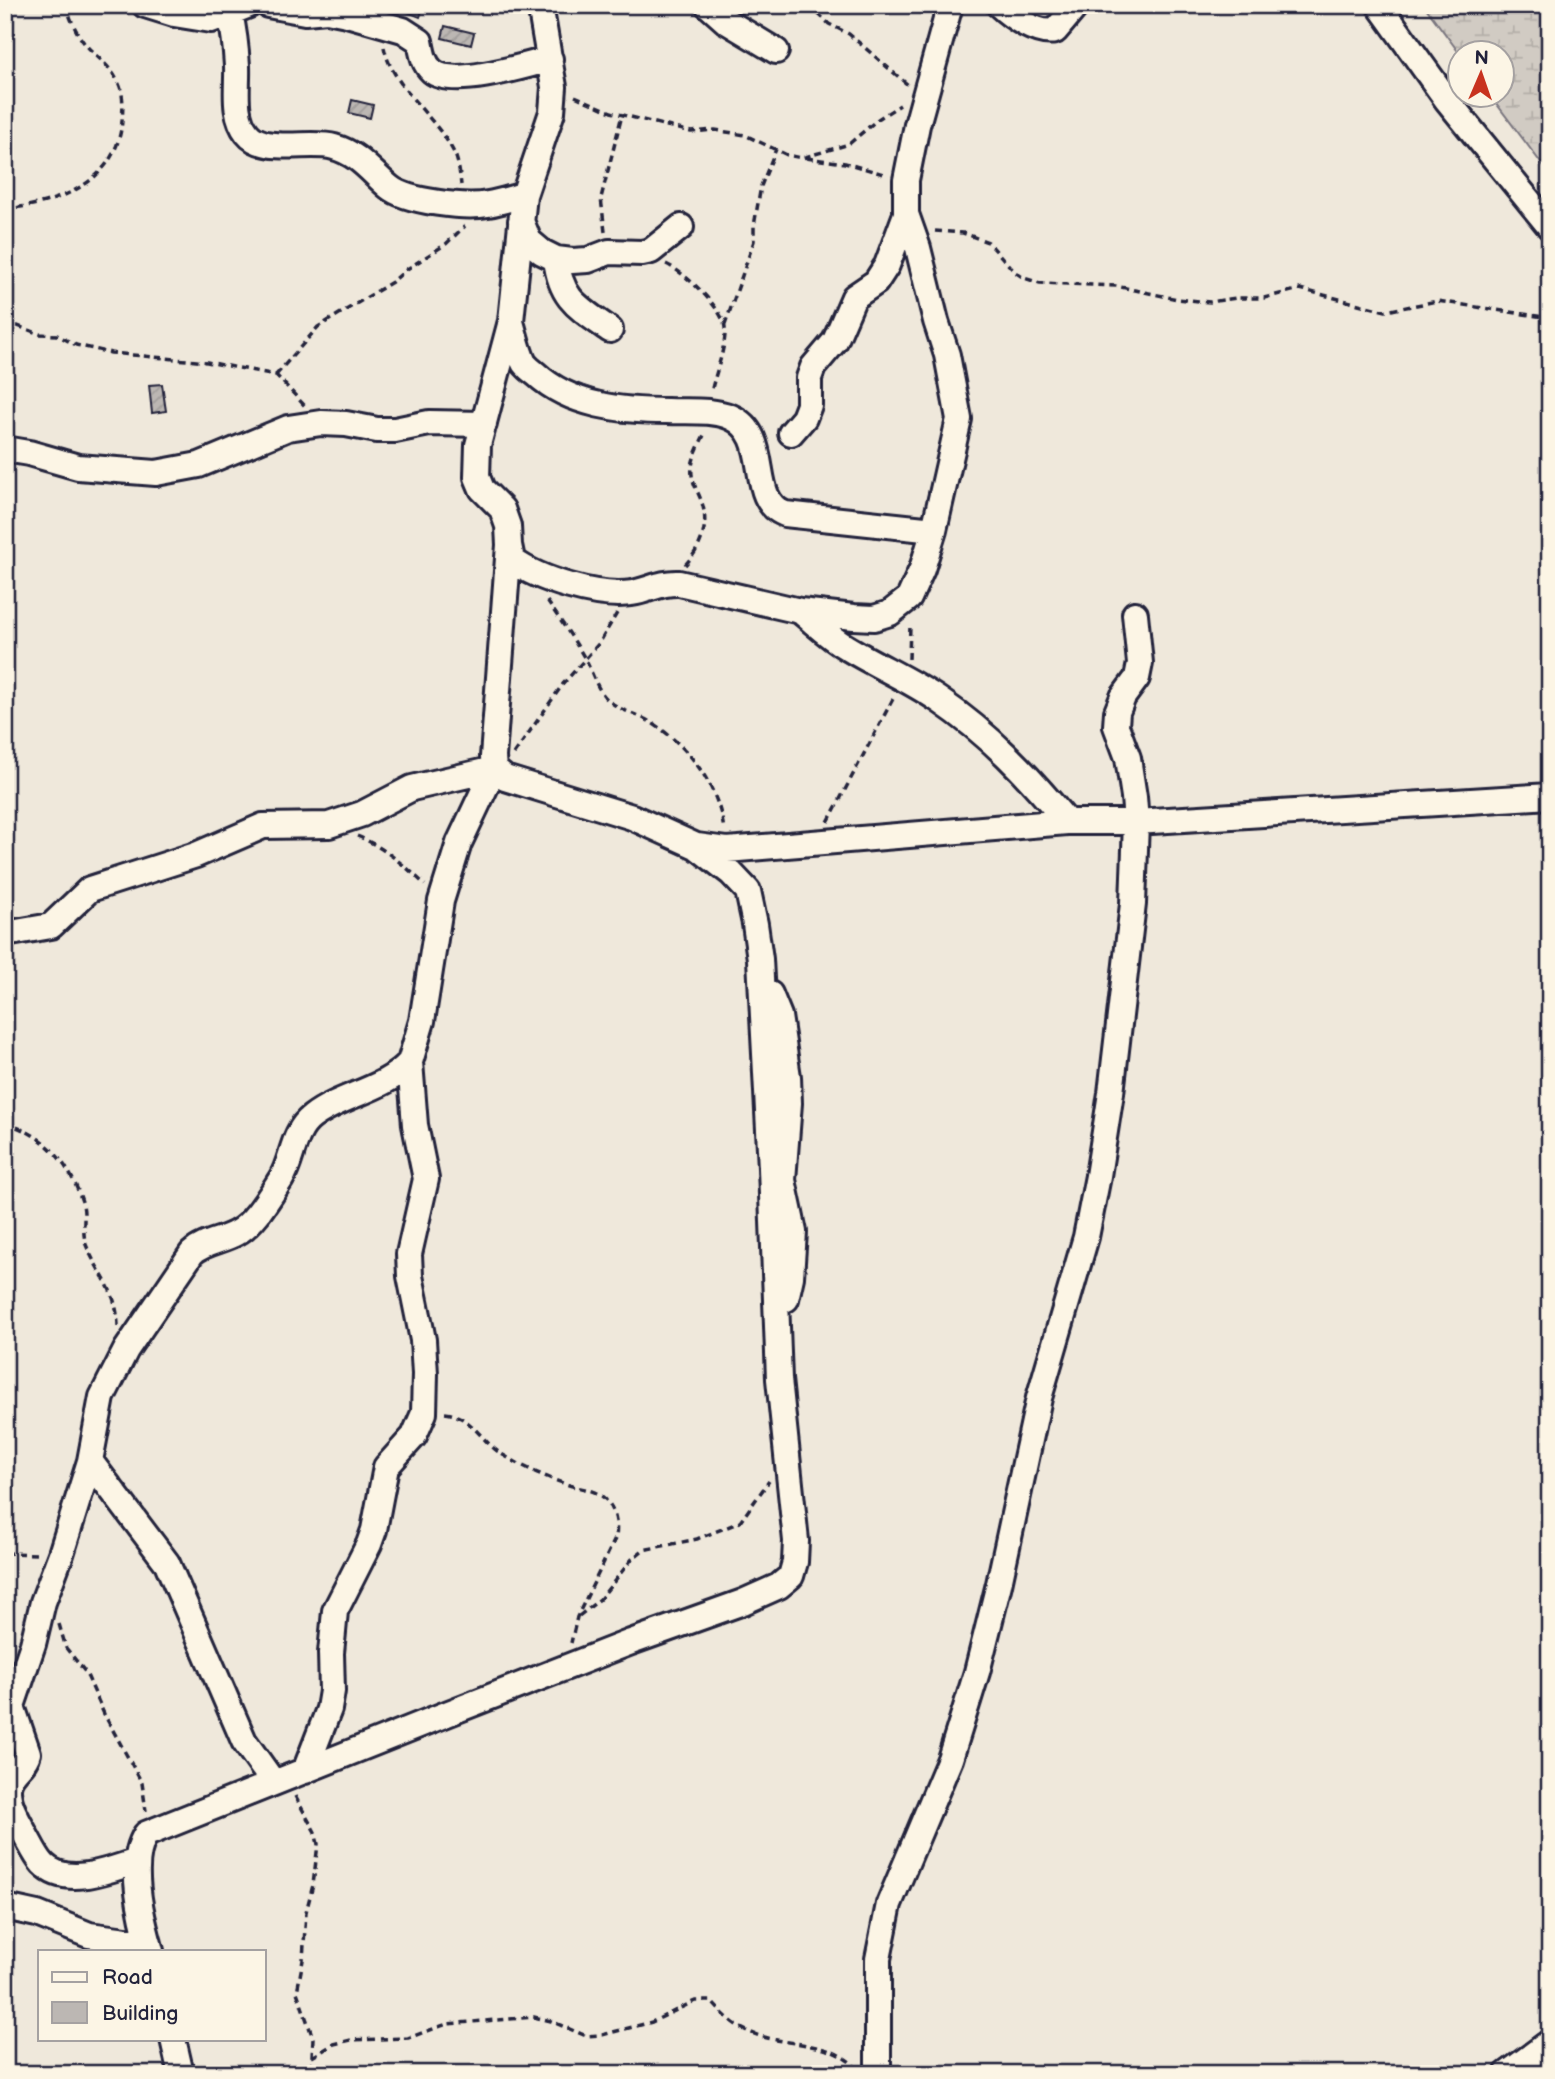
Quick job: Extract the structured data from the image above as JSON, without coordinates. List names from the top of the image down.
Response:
{
  "legend": ["Road", "Building"],
  "north": "top"
}
